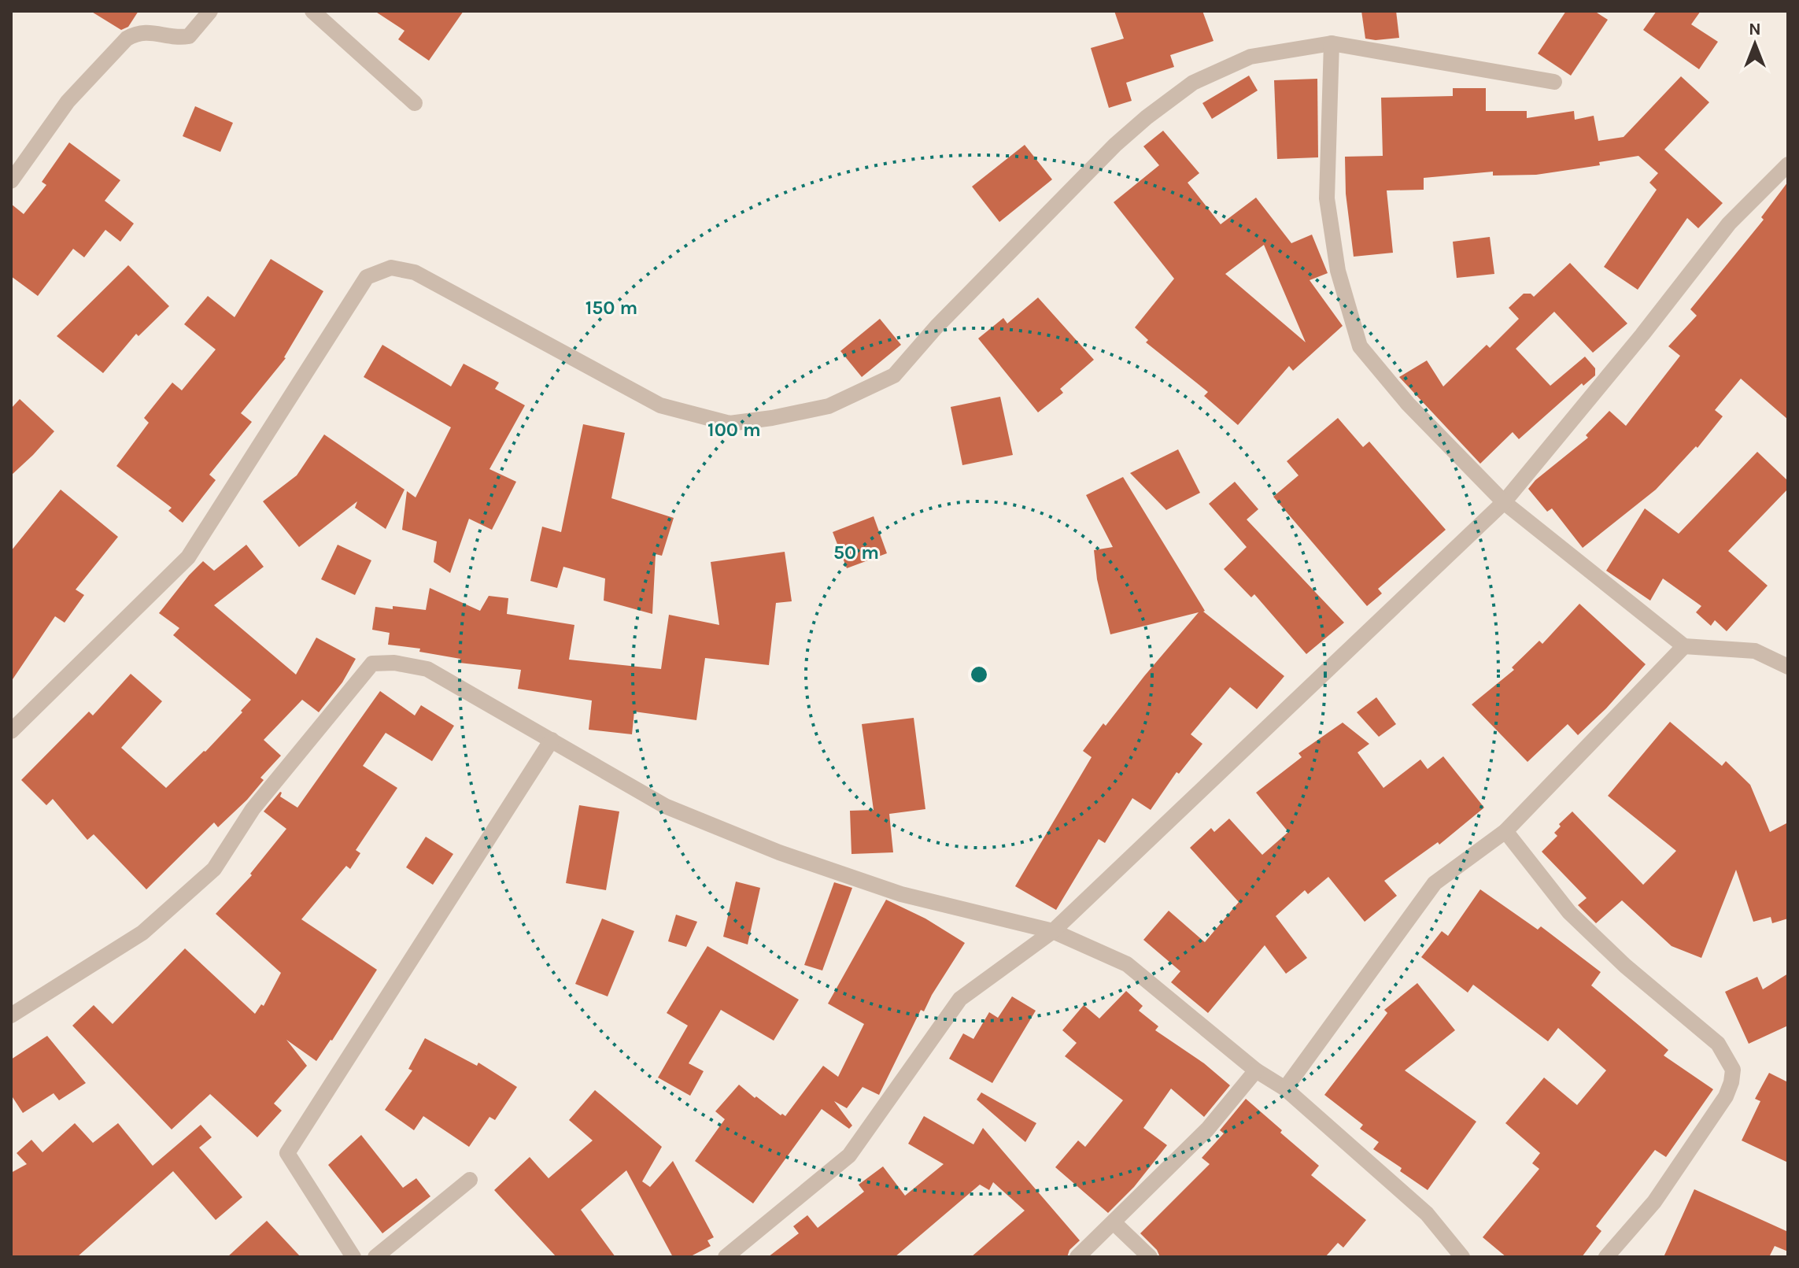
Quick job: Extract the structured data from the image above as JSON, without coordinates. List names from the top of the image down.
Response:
{
  "north": "top",
  "rings": ["150 m", "100 m", "50 m"]
}
